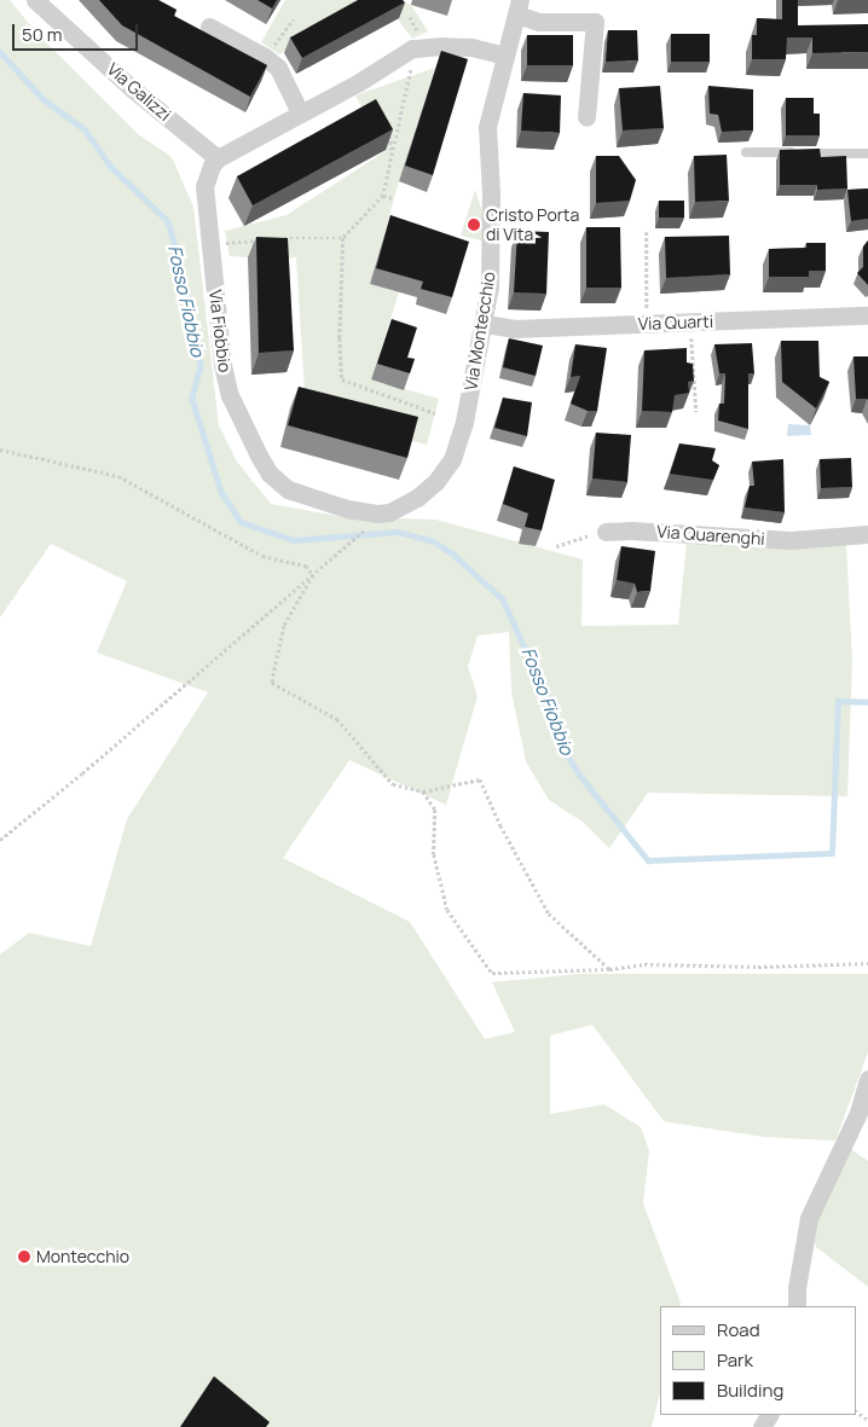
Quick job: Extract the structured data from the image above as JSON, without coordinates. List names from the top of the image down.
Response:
{
  "streets": {
    "street": [
      "Via Galizzi",
      "Via Quarti",
      "Via Fiobbio",
      "Via Montecchio",
      "Via Quarenghi"
    ]
  },
  "crossings": [
    ["Via Galizzi", "Via Fiobbio"],
    ["Via Quarti", "Via Montecchio"],
    ["Via Fiobbio", "Via Montecchio"]
  ],
  "water": ["Fosso Fiobbio"],
  "places": ["Cristo Porta di Vita", "Montecchio"],
  "legend": ["Road", "Park", "Building"],
  "scale_bar": "50 m"
}
